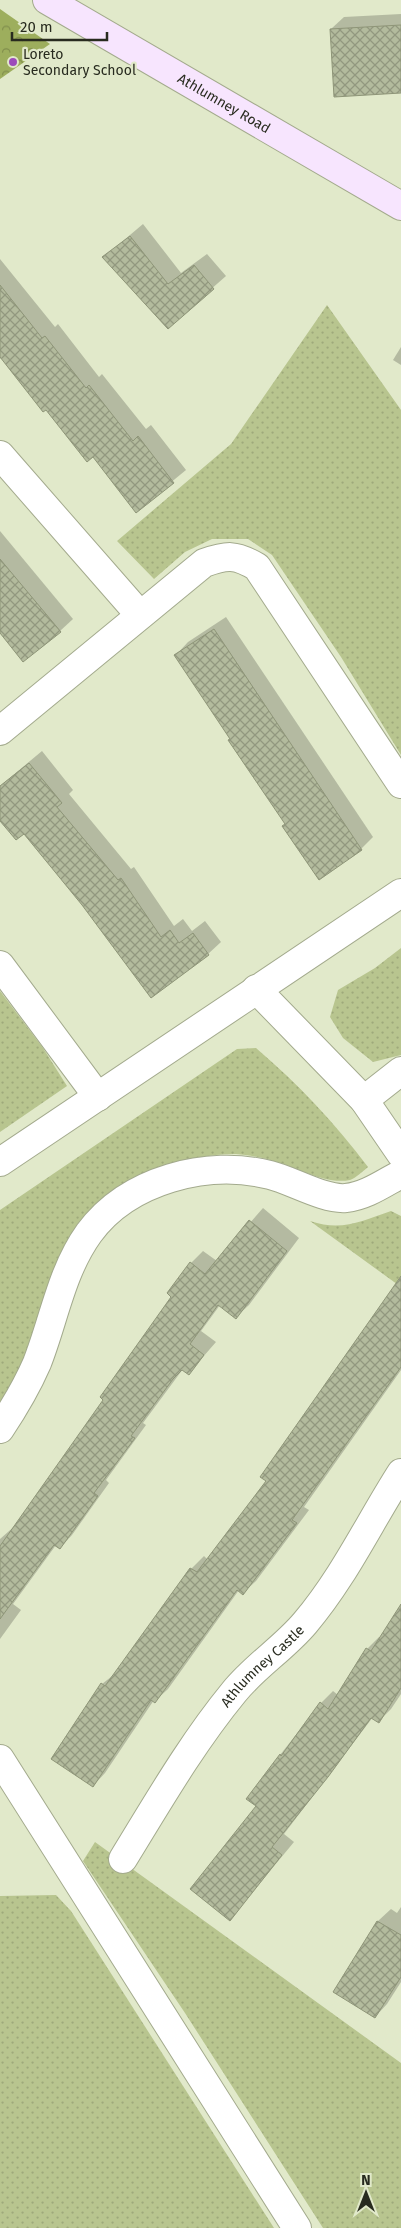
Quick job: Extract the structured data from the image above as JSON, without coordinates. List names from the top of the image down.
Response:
{
  "streets": {
    "main road": ["Athlumney Road"],
    "street": ["Athlumney Castle"]
  },
  "places": ["Loreto Secondary School"],
  "scale_bar": "20 m",
  "north": "top"
}
